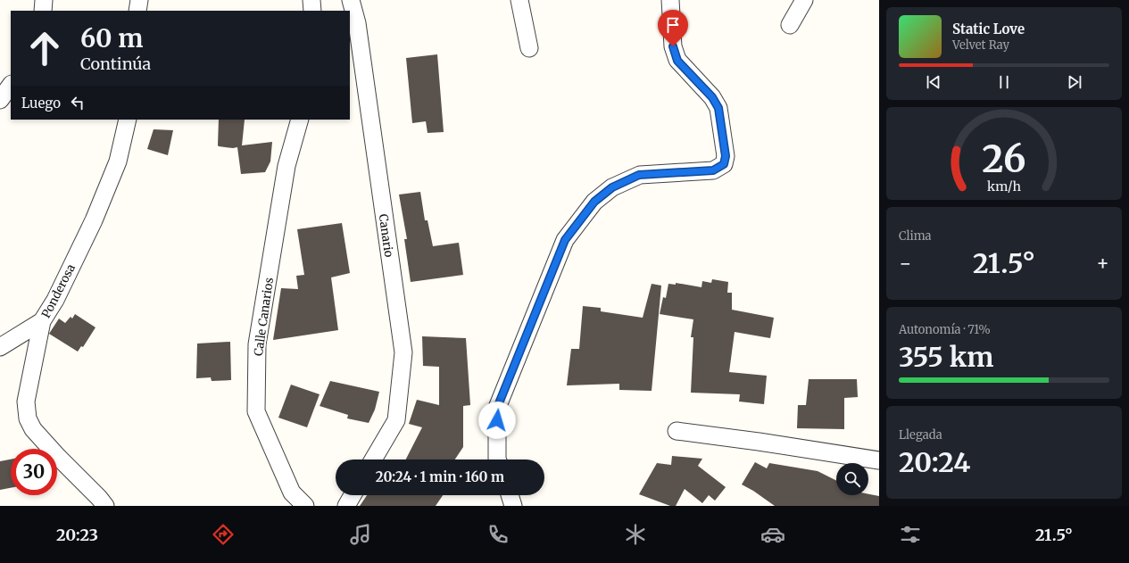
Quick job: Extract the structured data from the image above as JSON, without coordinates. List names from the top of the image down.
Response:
{
  "streets": {
    "street": ["Canario", "Ponderosa", "Calle Canarios"]
  },
  "page": {
    "turn": ["60 m", "Continúa"],
    "song": ["Static Love", "Velvet Ray"],
    "then": "Luego",
    "tile": [
      "Clima",
      ["Autonomía · 71%", "355 km"],
      ["Llegada", "20:24"]
    ],
    "heat": ["−", "21.5°", "+"],
    "limit": "30",
    "trip": "20:24 · 1 min · 160 m",
    "tabs": ["20:23", "21.5°"],
    "gauge": ["26", "km/h"]
  }
}
